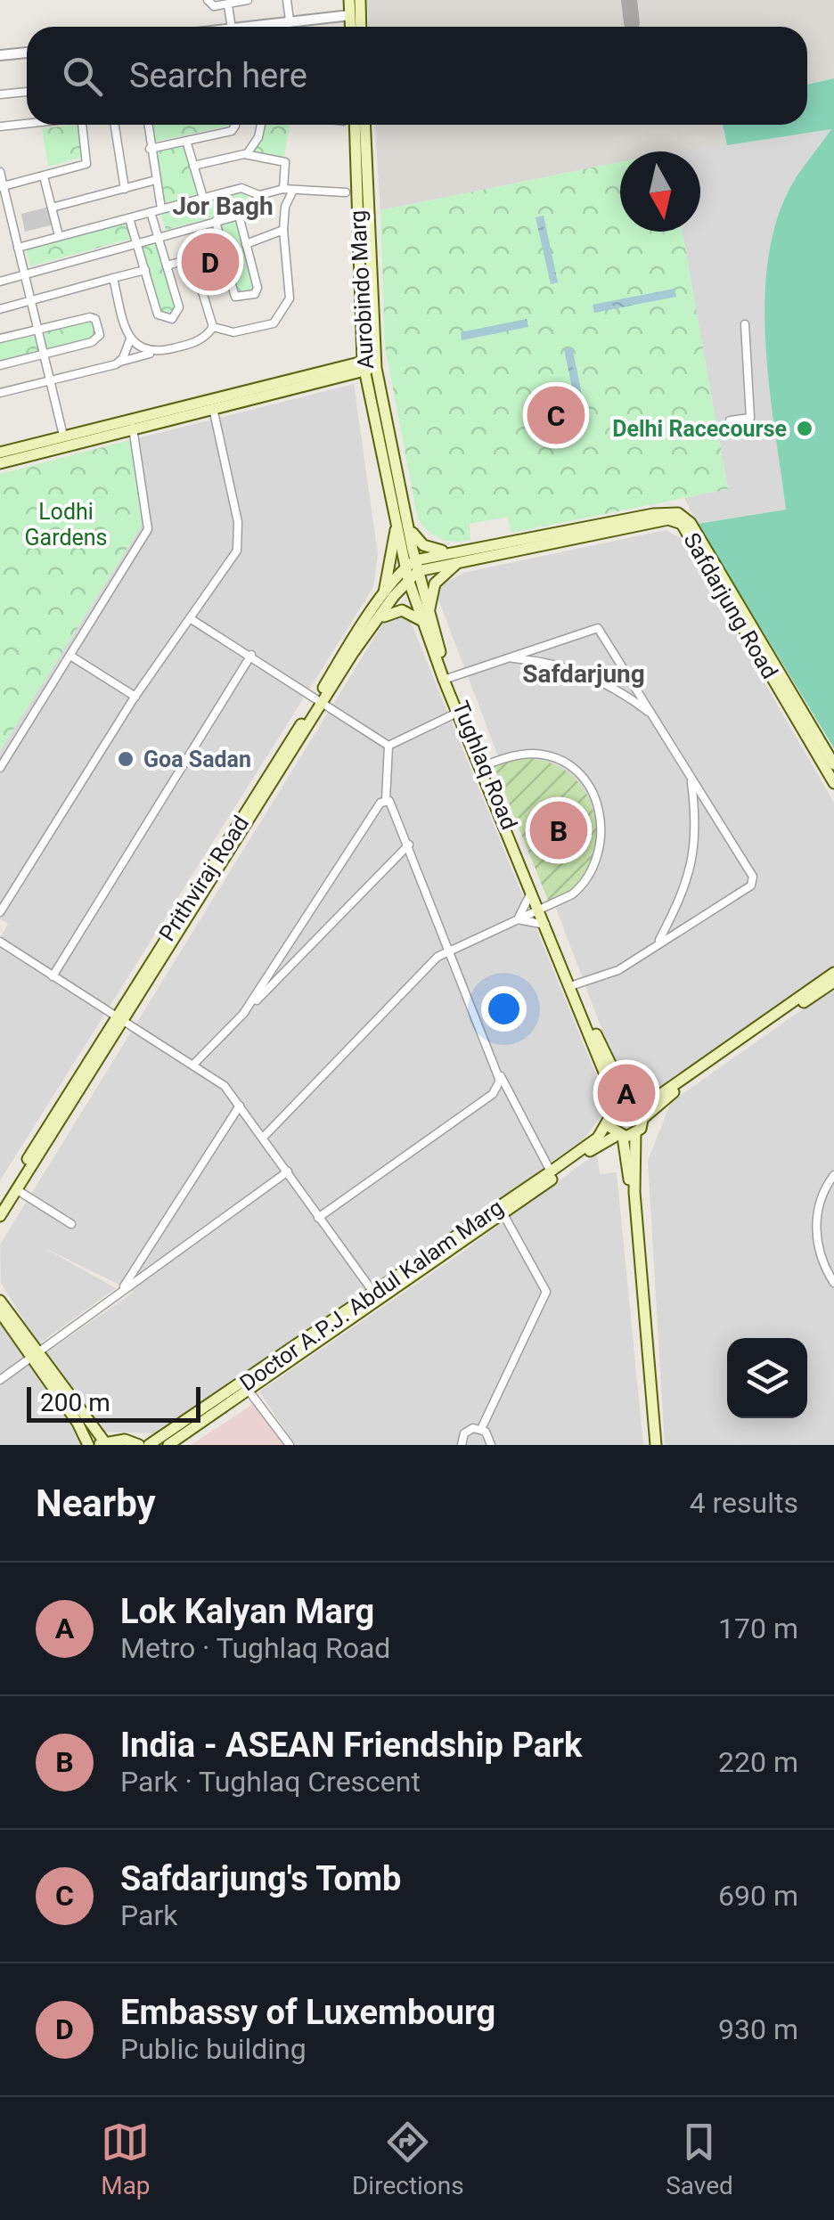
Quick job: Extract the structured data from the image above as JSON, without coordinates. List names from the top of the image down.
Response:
{
  "streets": {
    "main road": [
      "Aurobindo Marg",
      "Safdarjung Road",
      "Tughlaq Road",
      "Prithviraj Road",
      "Doctor A.P.J. Abdul Kalam Marg"
    ]
  },
  "crossings": [
    ["Aurobindo Marg", "Safdarjung Road"],
    ["Aurobindo Marg", "Tughlaq Road"],
    ["Aurobindo Marg", "Prithviraj Road"],
    ["Safdarjung Road", "Tughlaq Road"],
    ["Safdarjung Road", "Prithviraj Road"],
    ["Tughlaq Road", "Prithviraj Road"]
  ],
  "districts": ["Jor Bagh", "Safdarjung"],
  "parks": ["Lodhi Gardens"],
  "places": ["Delhi Racecourse", "Goa Sadan"],
  "scale_bar": "200 m",
  "north": "bottom",
  "page": {
    "search": "Search here",
    "pins": [
      "D",
      "C",
      "B",
      "A"
    ],
    "scale": "200 m",
    "heading": ["Nearby", "4 results"],
    "list": [
      {
        "mark": "A",
        "name": "Lok Kalyan Marg",
        "note": "Metro · Tughlaq Road",
        "value": "170 m"
      },
      {
        "mark": "B",
        "name": "India - ASEAN Friendship Park",
        "note": "Park · Tughlaq Crescent",
        "value": "220 m"
      },
      {
        "mark": "C",
        "name": "Safdarjung's Tomb",
        "note": "Park",
        "value": "690 m"
      },
      {
        "mark": "D",
        "name": "Embassy of Luxembourg",
        "note": "Public building",
        "value": "930 m"
      }
    ],
    "nav": ["Map", "Directions", "Saved"]
  }
}
